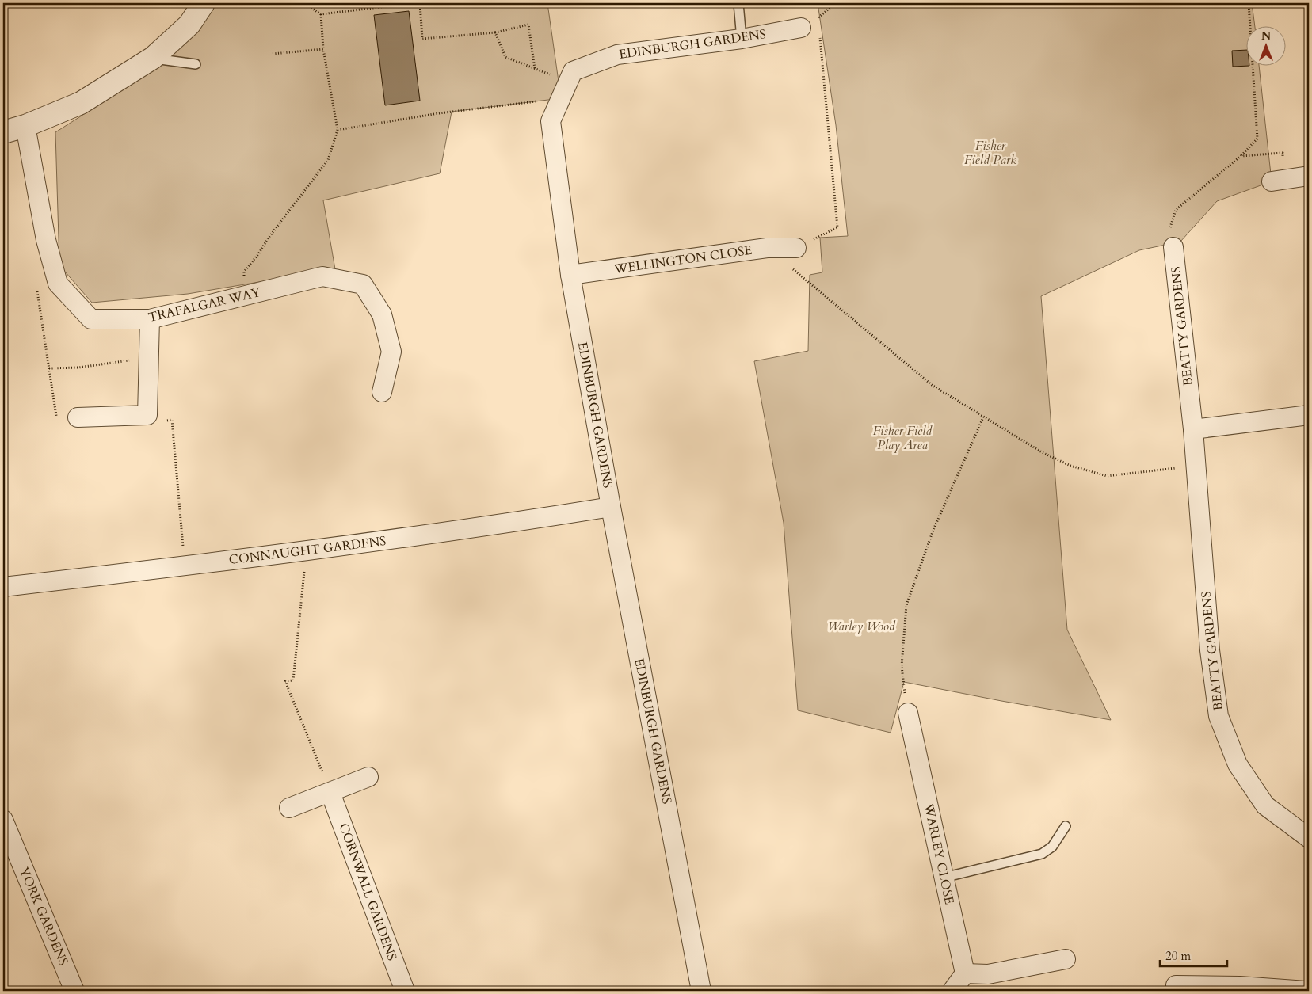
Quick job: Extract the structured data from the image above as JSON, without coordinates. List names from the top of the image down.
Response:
{
  "streets": {
    "street": [
      "EDINBURGH GARDENS",
      "WELLINGTON CLOSE",
      "TRAFALGAR WAY",
      "BEATTY GARDENS",
      "CONNAUGHT GARDENS",
      "WARLEY CLOSE",
      "CORNWALL GARDENS",
      "YORK GARDENS"
    ]
  },
  "crossings": [
    ["EDINBURGH GARDENS", "WELLINGTON CLOSE"],
    ["EDINBURGH GARDENS", "CONNAUGHT GARDENS"]
  ],
  "parks": ["Fisher Field Park", "Fisher Field Play Area", "Warley Wood"],
  "scale_bar": "20 m",
  "north": "top"
}
